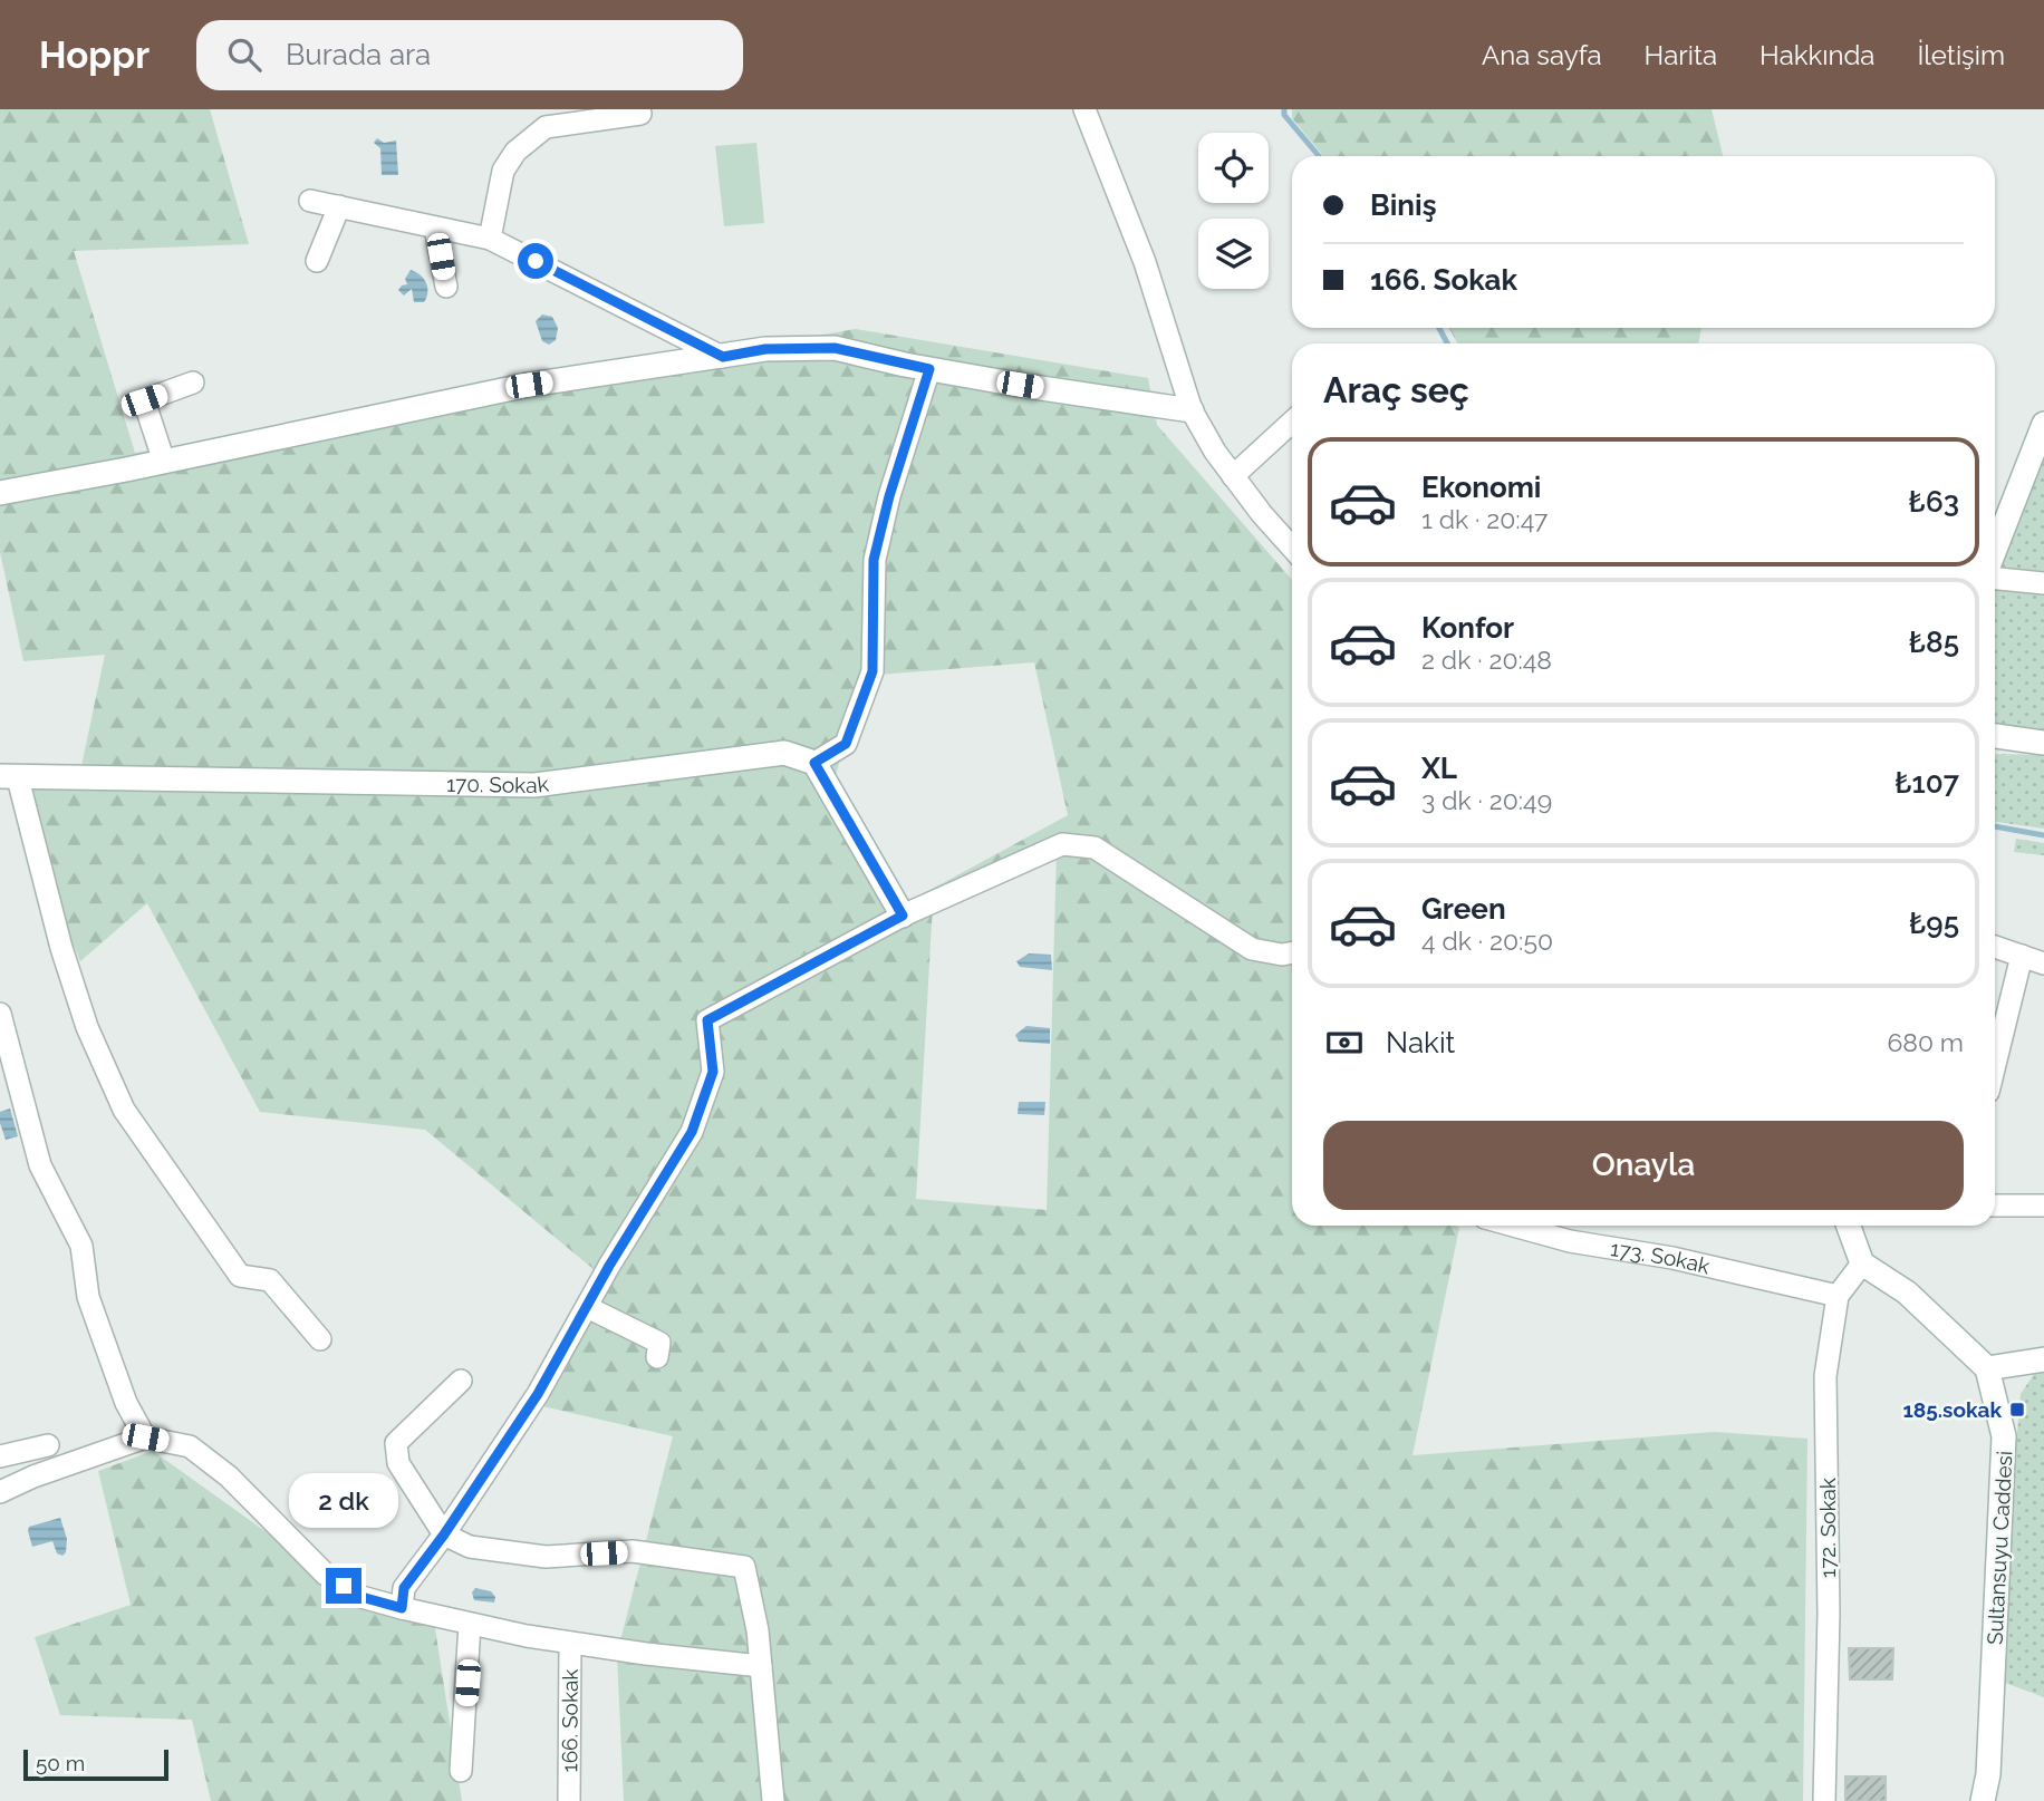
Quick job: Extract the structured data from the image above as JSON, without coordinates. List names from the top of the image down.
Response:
{
  "streets": {
    "street": [
      "170. Sokak",
      "173. Sokak",
      "172. Sokak",
      "Sultansuyu Caddesi",
      "166. Sokak"
    ]
  },
  "crossings": [
    ["173. Sokak", "172. Sokak"]
  ],
  "places": {
    "transit": ["185.sokak"]
  },
  "scale_bar": "50 m",
  "page": {
    "header": "Hoppr",
    "search": "Burada ara",
    "nav": [
      "Ana sayfa",
      "Harita",
      "Hakkında",
      "İletişim"
    ],
    "banner": ["Biniş", "166. Sokak"],
    "heading": "Araç seç",
    "list": [
      {
        "name": "Ekonomi",
        "note": "1 dk · 20:47",
        "value": "₺63"
      },
      {
        "name": "Konfor",
        "note": "2 dk · 20:48",
        "value": "₺85"
      },
      {
        "name": "XL",
        "note": "3 dk · 20:49",
        "value": "₺107"
      },
      {
        "name": "Green",
        "note": "4 dk · 20:50",
        "value": "₺95"
      }
    ],
    "pay": ["Nakit", "680 m"],
    "buttons": "Onayla",
    "bubble": "2 dk",
    "scale": "50 m"
  }
}
